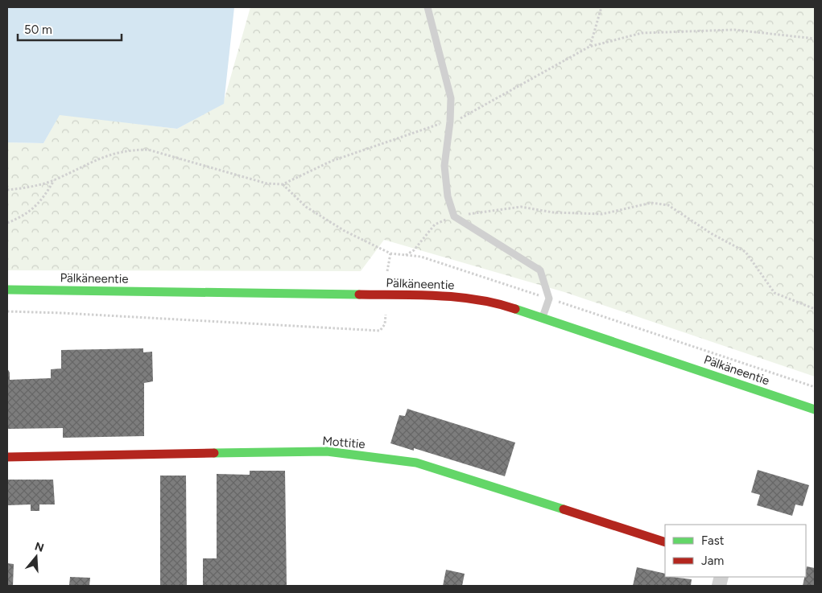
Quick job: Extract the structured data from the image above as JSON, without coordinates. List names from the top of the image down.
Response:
{
  "streets": {
    "main road": ["Pälkäneentie", "Mottitie"]
  },
  "legend": ["Fast", "Jam"],
  "scale_bar": "50 m",
  "north": "top"
}
